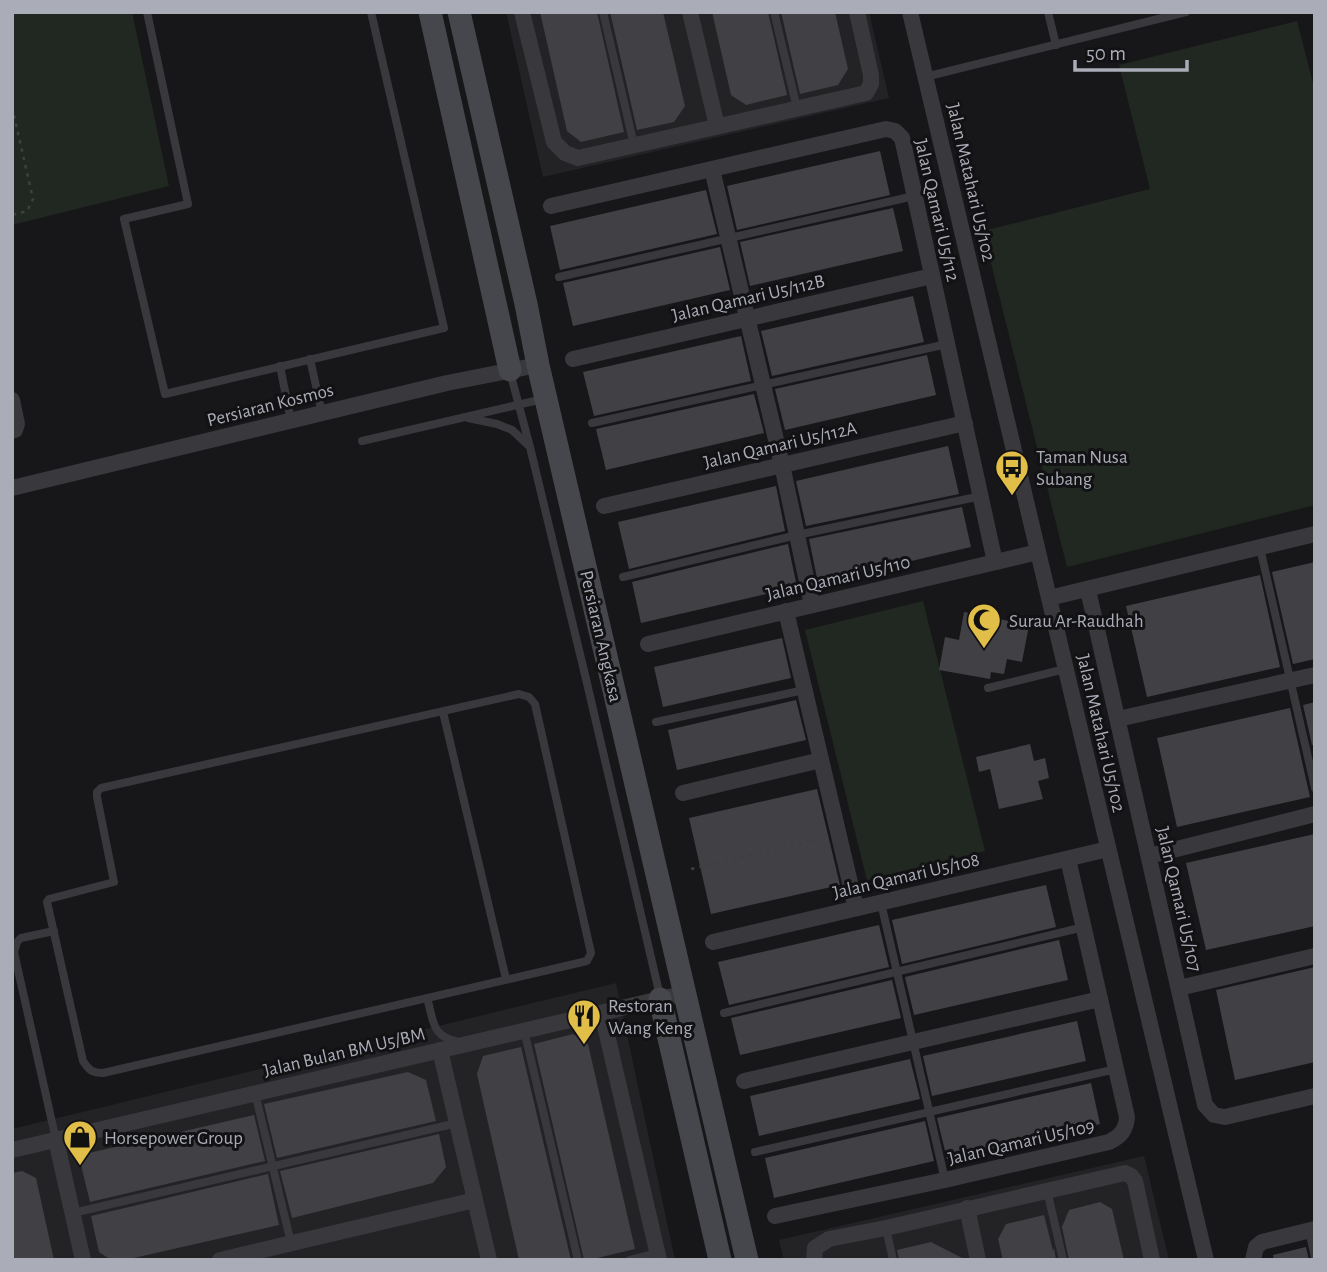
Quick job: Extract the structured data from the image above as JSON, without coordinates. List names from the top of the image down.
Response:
{
  "streets": {
    "street": [
      "Jalan Matahari U5/102",
      "Jalan Qamari U5/112",
      "Jalan Qamari U5/112B",
      "Persiaran Kosmos",
      "Jalan Qamari U5/112A",
      "Jalan Qamari U5/110",
      "Persiaran Angkasa",
      "Jalan Qamari U5/108",
      "Jalan Qamari U5/107",
      "Jalan Bulan BM U5/BM",
      "Jalan Qamari U5/109"
    ]
  },
  "crossings": [
    ["Jalan Matahari U5/102", "Jalan Qamari U5/110"],
    ["Jalan Matahari U5/102", "Jalan Qamari U5/108"],
    ["Jalan Qamari U5/112", "Jalan Qamari U5/112B"],
    ["Jalan Qamari U5/112", "Jalan Qamari U5/112A"],
    ["Jalan Qamari U5/112", "Jalan Qamari U5/110"],
    ["Persiaran Kosmos", "Persiaran Angkasa"],
    ["Persiaran Angkasa", "Jalan Bulan BM U5/BM"],
    ["Jalan Qamari U5/108", "Jalan Qamari U5/109"]
  ],
  "places": {
    "bus stop": ["Taman Nusa Subang"],
    "mosque": ["Surau Ar-Raudhah"],
    "restaurant": ["Restoran Wang Keng"],
    "shop": ["Horsepower Group"]
  },
  "scale_bar": "50 m"
}
